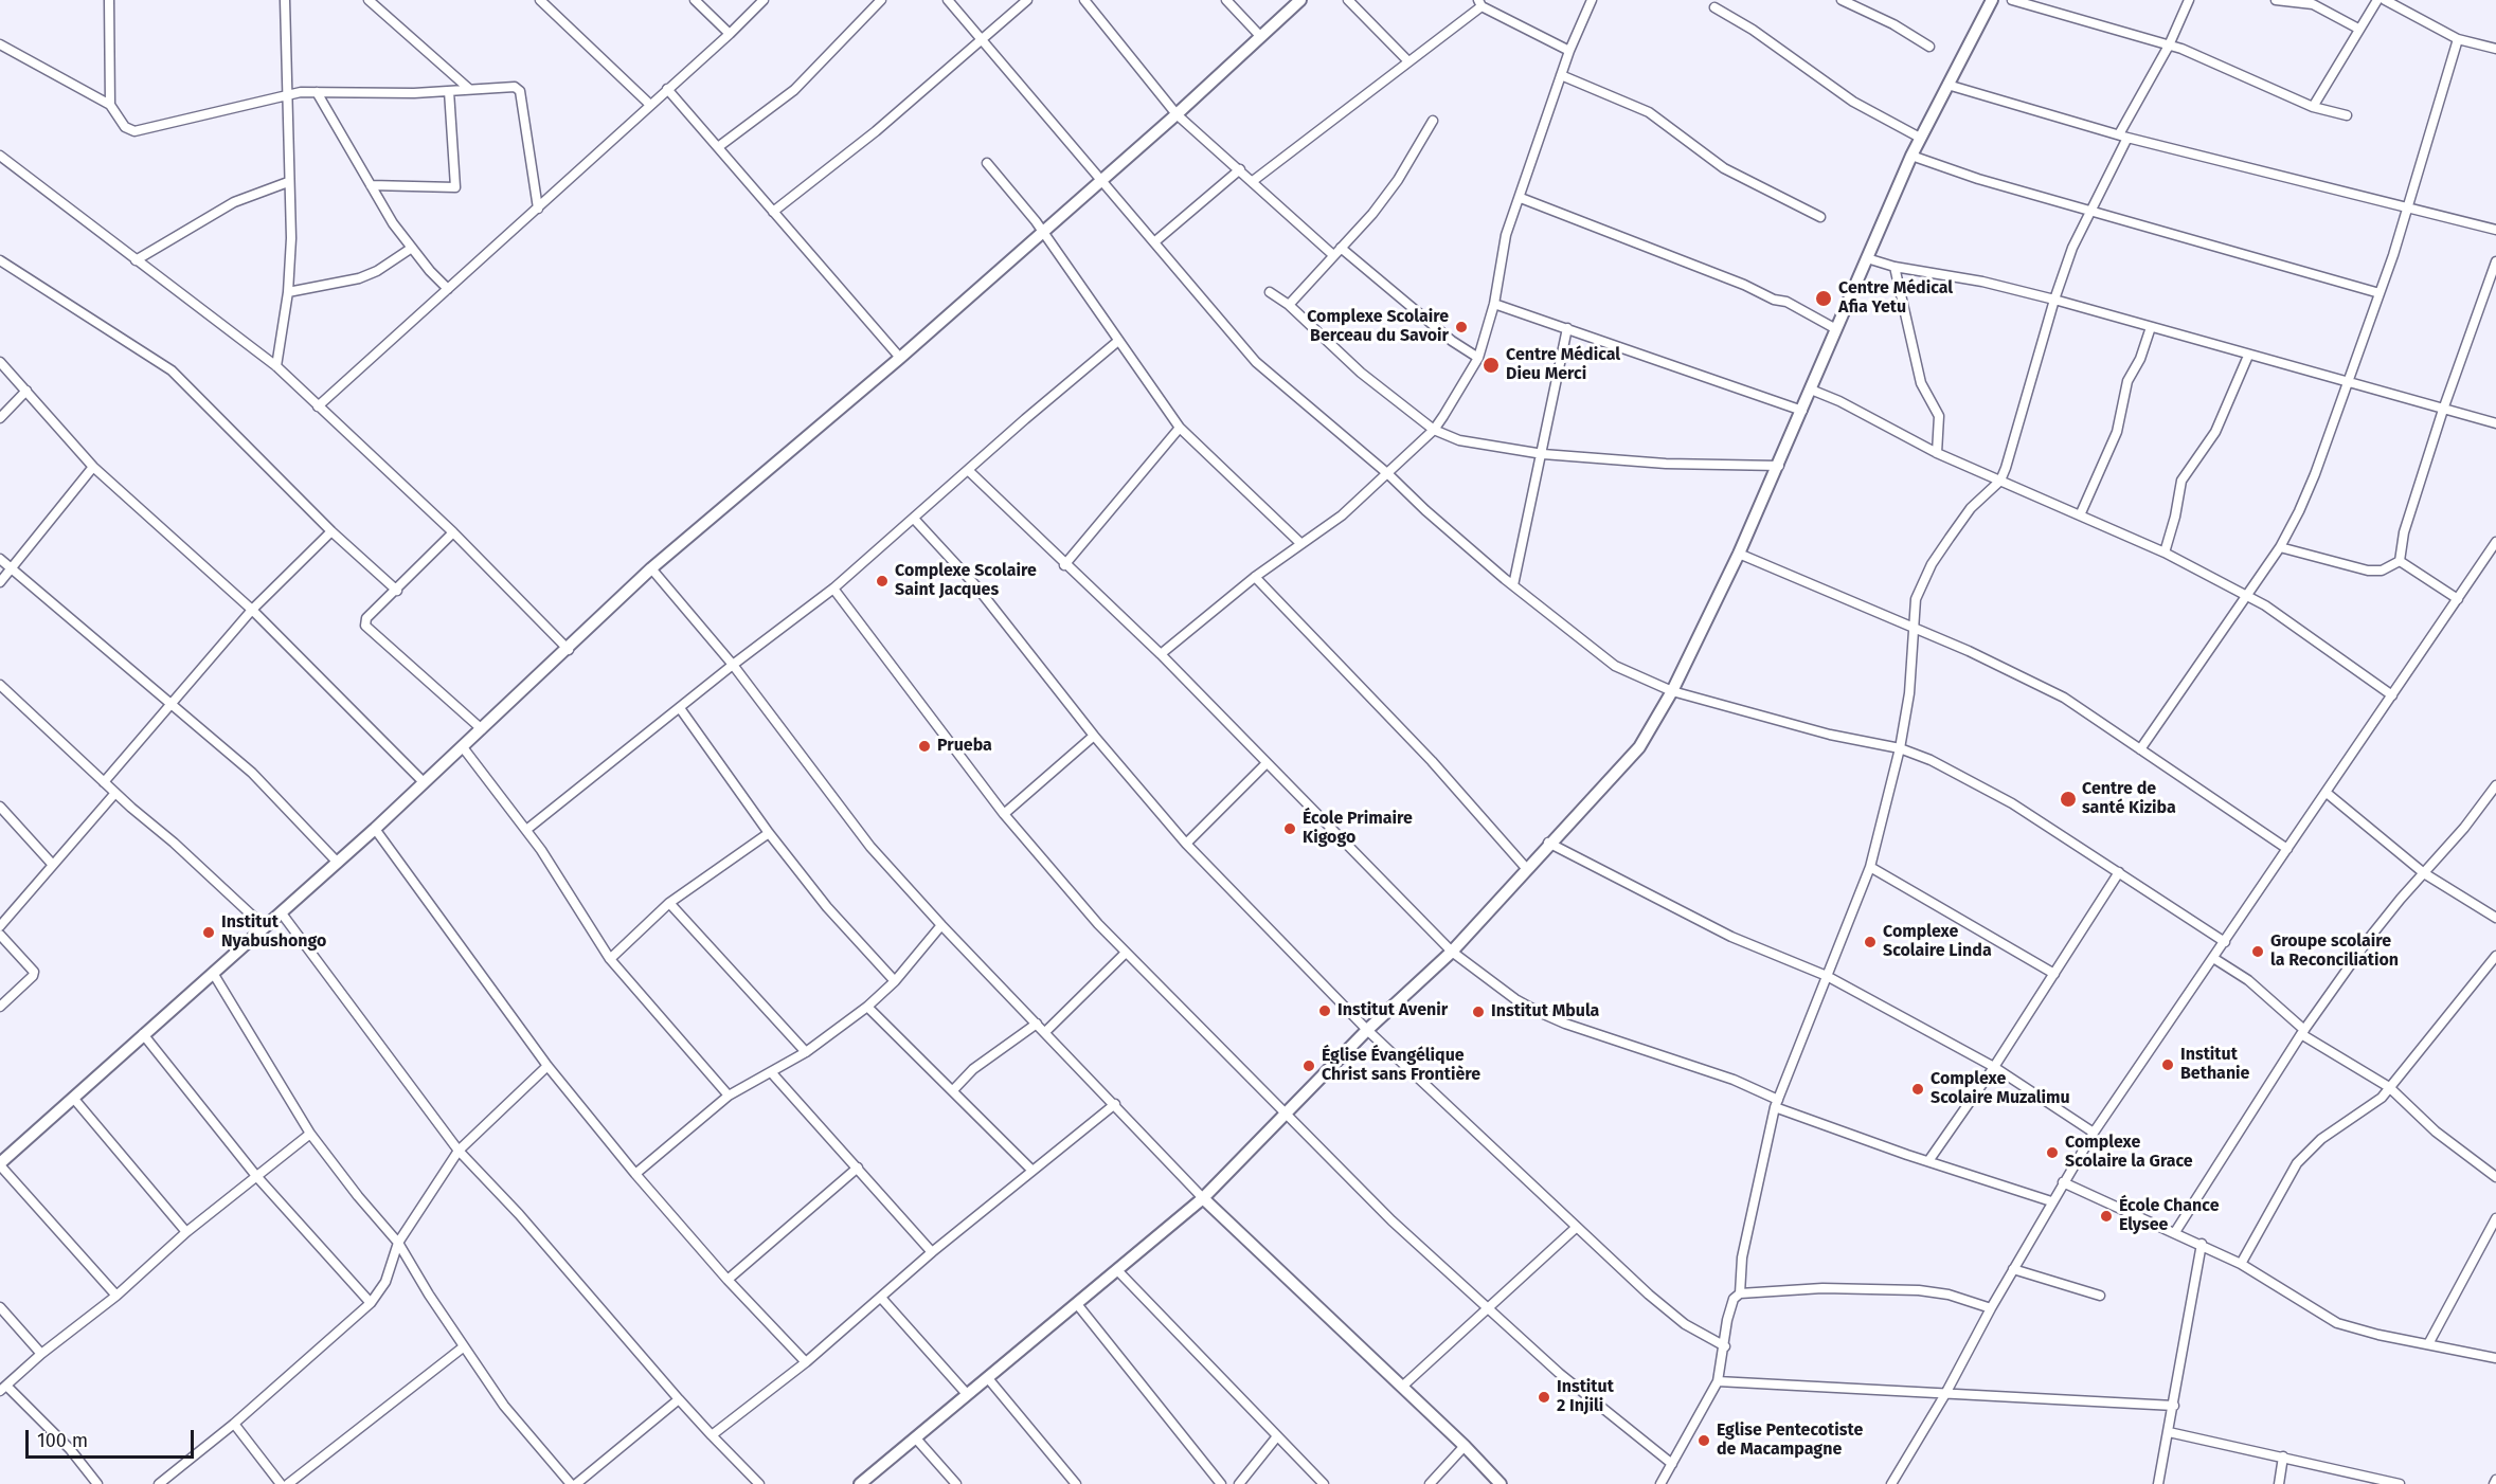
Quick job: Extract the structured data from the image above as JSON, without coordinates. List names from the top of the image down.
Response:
{
  "places": [
    "Centre Médical Afia Yetu",
    "Complexe Scolaire Berceau du Savoir",
    "Centre Médical Dieu Merci",
    "Complexe Scolaire Saint Jacques",
    "Prueba",
    "Centre de santé Kiziba",
    "École Primaire Kigogo",
    "Institut Nyabushongo",
    "Complexe Scolaire Linda",
    "Groupe scolaire la Reconciliation",
    "Institut Avenir",
    "Institut Mbula",
    "Institut Bethanie",
    "Église Évangélique Christ sans Frontière",
    "Complexe Scolaire Muzalimu",
    "Complexe Scolaire la Grace",
    "École Chance Elysee",
    "Institut 2 Injili",
    "Eglise Pentecotiste de Macampagne"
  ],
  "scale_bar": "100 m"
}
